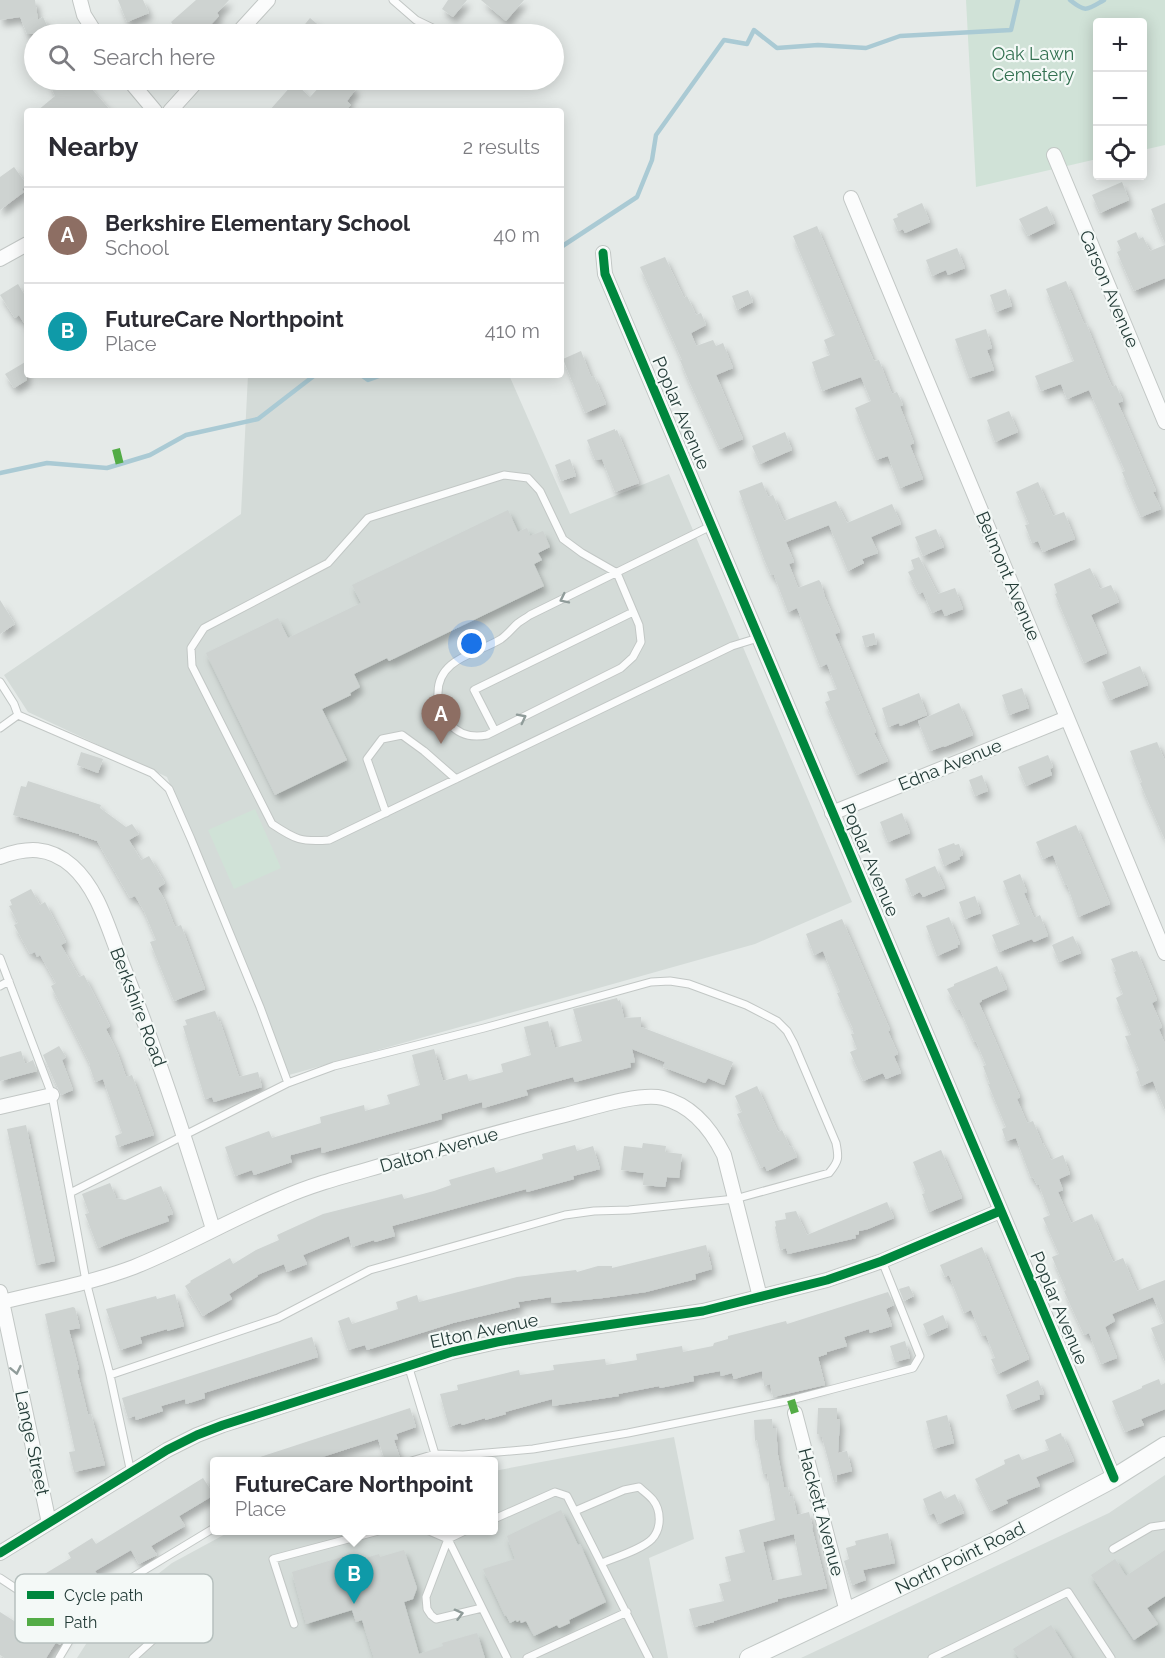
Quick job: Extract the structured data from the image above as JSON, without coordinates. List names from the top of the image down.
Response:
{
  "streets": {
    "street": [
      "Carson Avenue",
      "Poplar Avenue",
      "Belmont Avenue",
      "Edna Avenue",
      "Berkshire Road",
      "Dalton Avenue",
      "Elton Avenue",
      "Lange Street",
      "Hackett Avenue",
      "North Point Road"
    ]
  },
  "crossings": [
    ["Poplar Avenue", "Edna Avenue"],
    ["Poplar Avenue", "Elton Avenue"],
    ["Poplar Avenue", "North Point Road"],
    ["Belmont Avenue", "Edna Avenue"],
    ["Berkshire Road", "Dalton Avenue"],
    ["Dalton Avenue", "Elton Avenue"],
    ["Dalton Avenue", "Lange Street"],
    ["Elton Avenue", "Lange Street"],
    ["Hackett Avenue", "North Point Road"]
  ],
  "one_way": ["Lange Street"],
  "parks": ["Oak Lawn Cemetery"],
  "legend": ["Cycle path", "Path"],
  "page": {
    "map_buttons": ["+", "−"],
    "search": "Search here",
    "heading": ["Nearby", "2 results"],
    "list": [
      {
        "mark": "A",
        "name": "Berkshire Elementary School",
        "note": "School",
        "value": "40 m"
      },
      {
        "mark": "B",
        "name": "FutureCare Northpoint",
        "note": "Place",
        "value": "410 m"
      }
    ],
    "pins": ["A", "B"],
    "popup": ["FutureCare Northpoint", "Place"]
  }
}
